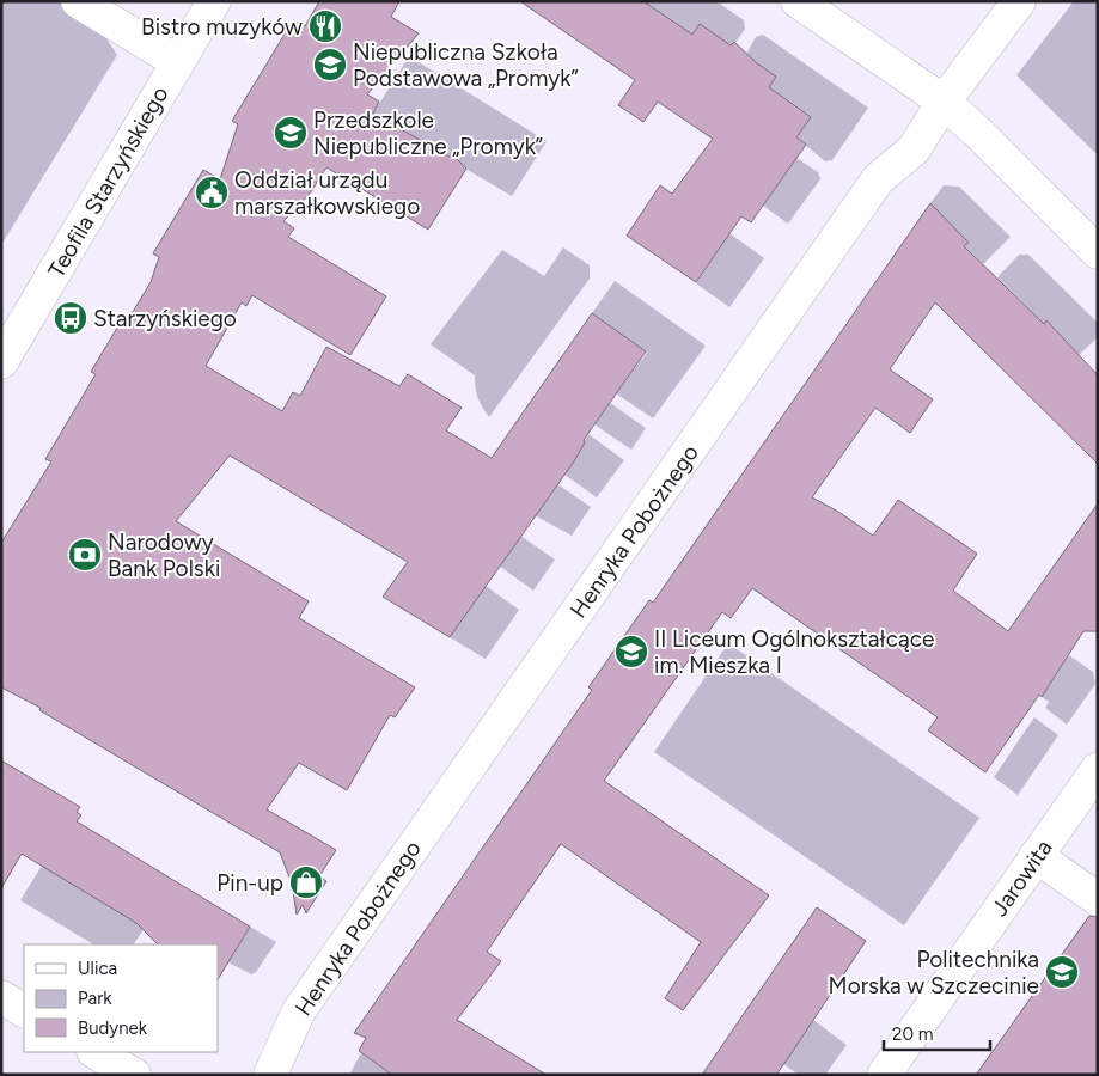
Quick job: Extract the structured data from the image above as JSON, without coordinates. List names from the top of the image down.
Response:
{
  "streets": {
    "street": ["Teofila Starzyńskiego", "Henryka Pobożnego", "Jarowita"]
  },
  "places": {
    "restaurant": ["Bistro muzyków"],
    "school or university": [
      "Niepubliczna Szkoła Podstawowa „Promyk”",
      "Przedszkole Niepubliczne „Promyk”",
      "II Liceum Ogólnokształcące im. Mieszka I",
      "Politechnika Morska w Szczecinie"
    ],
    "public building": ["Oddział urządu marszałkowskiego"],
    "bus stop": ["Starzyńskiego"],
    "bank": ["Narodowy Bank Polski"],
    "shop": ["Pin-up"]
  },
  "legend": ["Ulica", "Park", "Budynek"],
  "scale_bar": "20 m"
}
